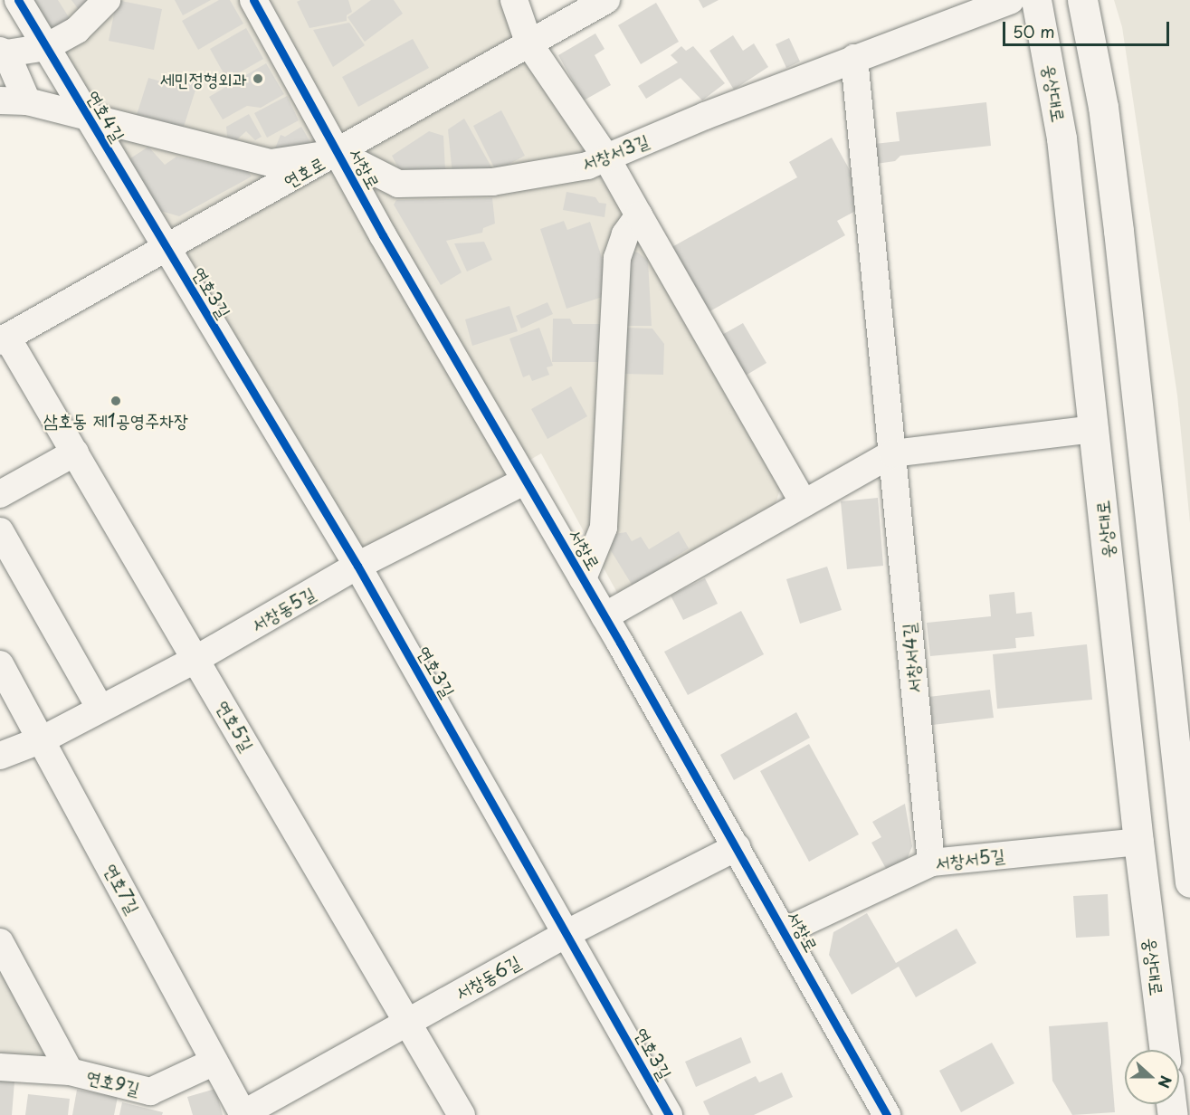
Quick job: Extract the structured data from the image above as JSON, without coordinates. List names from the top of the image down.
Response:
{
  "streets": {
    "main road": ["웅상대로"],
    "street": [
      "연호4길",
      "서창서3길",
      "서창로",
      "연호로",
      "연호3길",
      "서창동5길",
      "서창서4길",
      "연호5길",
      "서창서5길",
      "연호7길",
      "서창동6길",
      "연호9길"
    ]
  },
  "crossings": [
    ["웅상대로", "서창서5길"],
    ["연호4길", "연호로"],
    ["연호4길", "연호3길"],
    ["서창서3길", "서창로"],
    ["서창서3길", "연호로"],
    ["서창로", "연호로"],
    ["서창로", "서창동5길"],
    ["서창로", "서창서5길"],
    ["서창로", "서창동6길"],
    ["연호로", "연호3길"],
    ["연호로", "연호5길"],
    ["연호3길", "서창동5길"],
    ["연호3길", "서창동6길"],
    ["서창동5길", "연호5길"],
    ["서창동5길", "연호7길"],
    ["서창서4길", "서창서5길"],
    ["연호5길", "서창동6길"],
    ["연호7길", "서창동6길"],
    ["연호7길", "연호9길"]
  ],
  "places": ["세민정형외과", "삼호동 제1공영주차장"],
  "scale_bar": "50 m",
  "north": "right"
}
